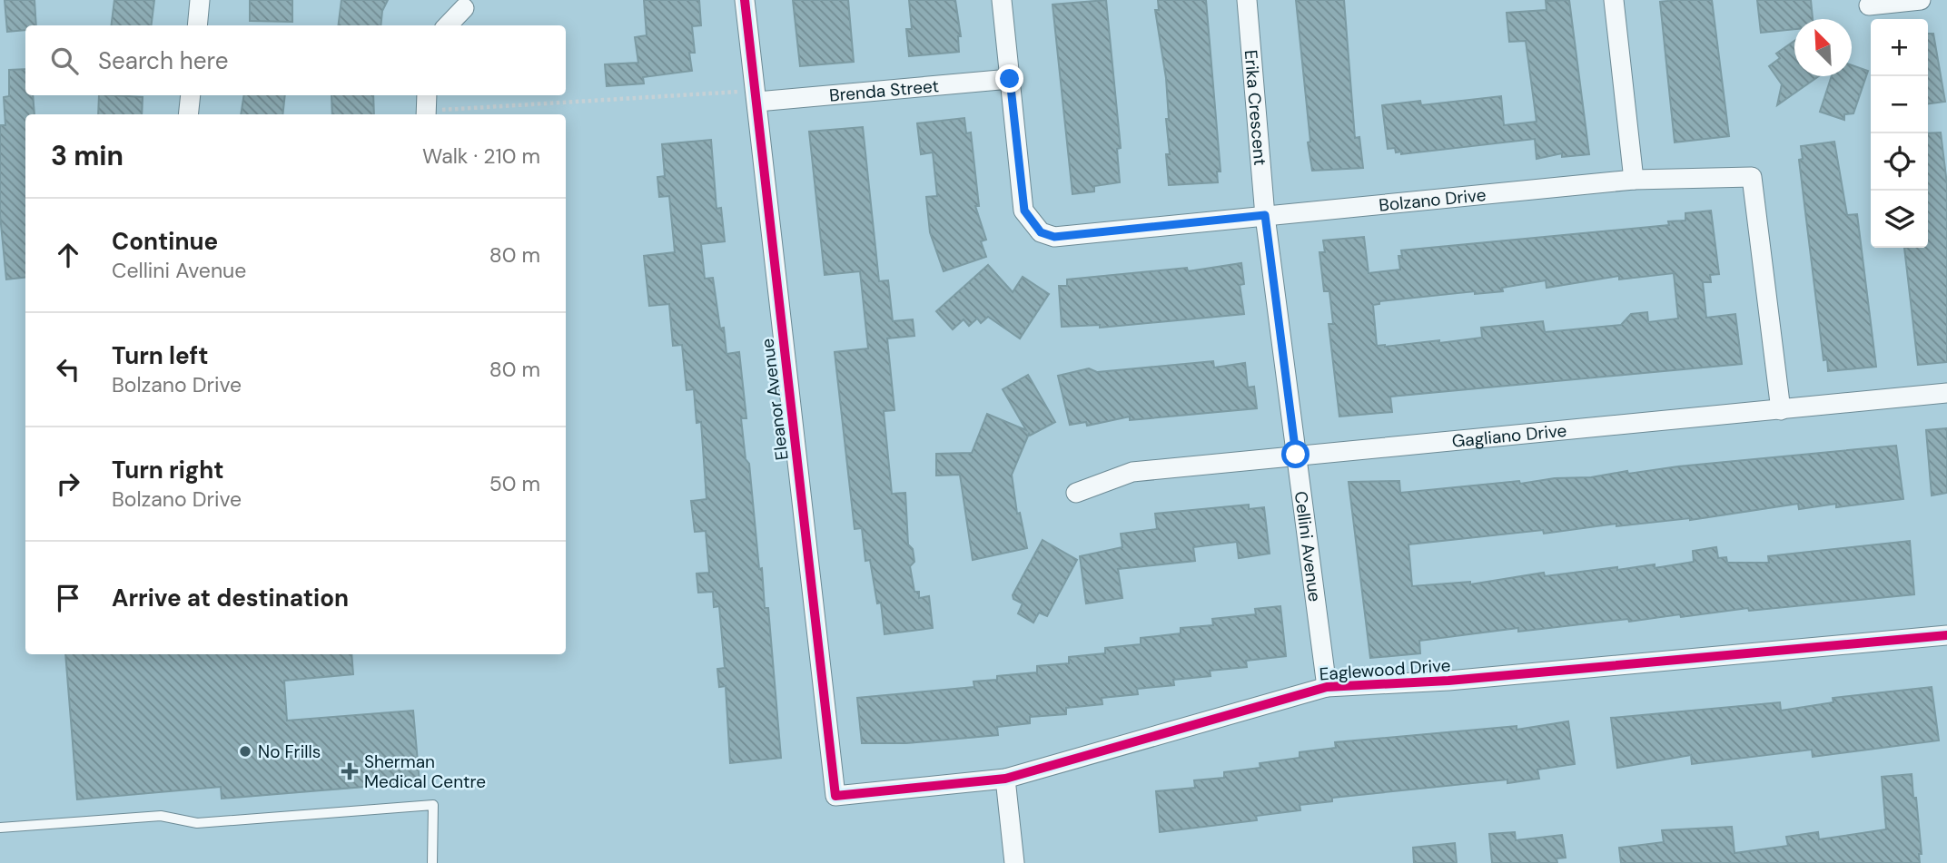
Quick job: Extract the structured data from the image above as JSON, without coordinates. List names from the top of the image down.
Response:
{
  "streets": {
    "street": [
      "Brenda Street",
      "Erika Crescent",
      "Bolzano Drive",
      "Eleanor Avenue",
      "Gagliano Drive",
      "Cellini Avenue",
      "Eaglewood Drive"
    ]
  },
  "crossings": [
    ["Brenda Street", "Bolzano Drive"],
    ["Brenda Street", "Eleanor Avenue"],
    ["Erika Crescent", "Bolzano Drive"],
    ["Erika Crescent", "Cellini Avenue"],
    ["Bolzano Drive", "Gagliano Drive"],
    ["Bolzano Drive", "Cellini Avenue"],
    ["Eleanor Avenue", "Eaglewood Drive"],
    ["Gagliano Drive", "Cellini Avenue"],
    ["Cellini Avenue", "Eaglewood Drive"]
  ],
  "places": {
    "other": ["No Frills"],
    "health": ["Sherman Medical Centre"]
  },
  "north": "top left",
  "page": {
    "map_buttons": ["+", "−"],
    "search": "Search here",
    "heading": ["3 min", "Walk · 210 m"],
    "list": [
      ["Continue", "Cellini Avenue", "80 m"],
      ["Turn left", "Bolzano Drive", "80 m"],
      ["Turn right", "Bolzano Drive", "50 m"],
      "Arrive at destination"
    ]
  }
}
